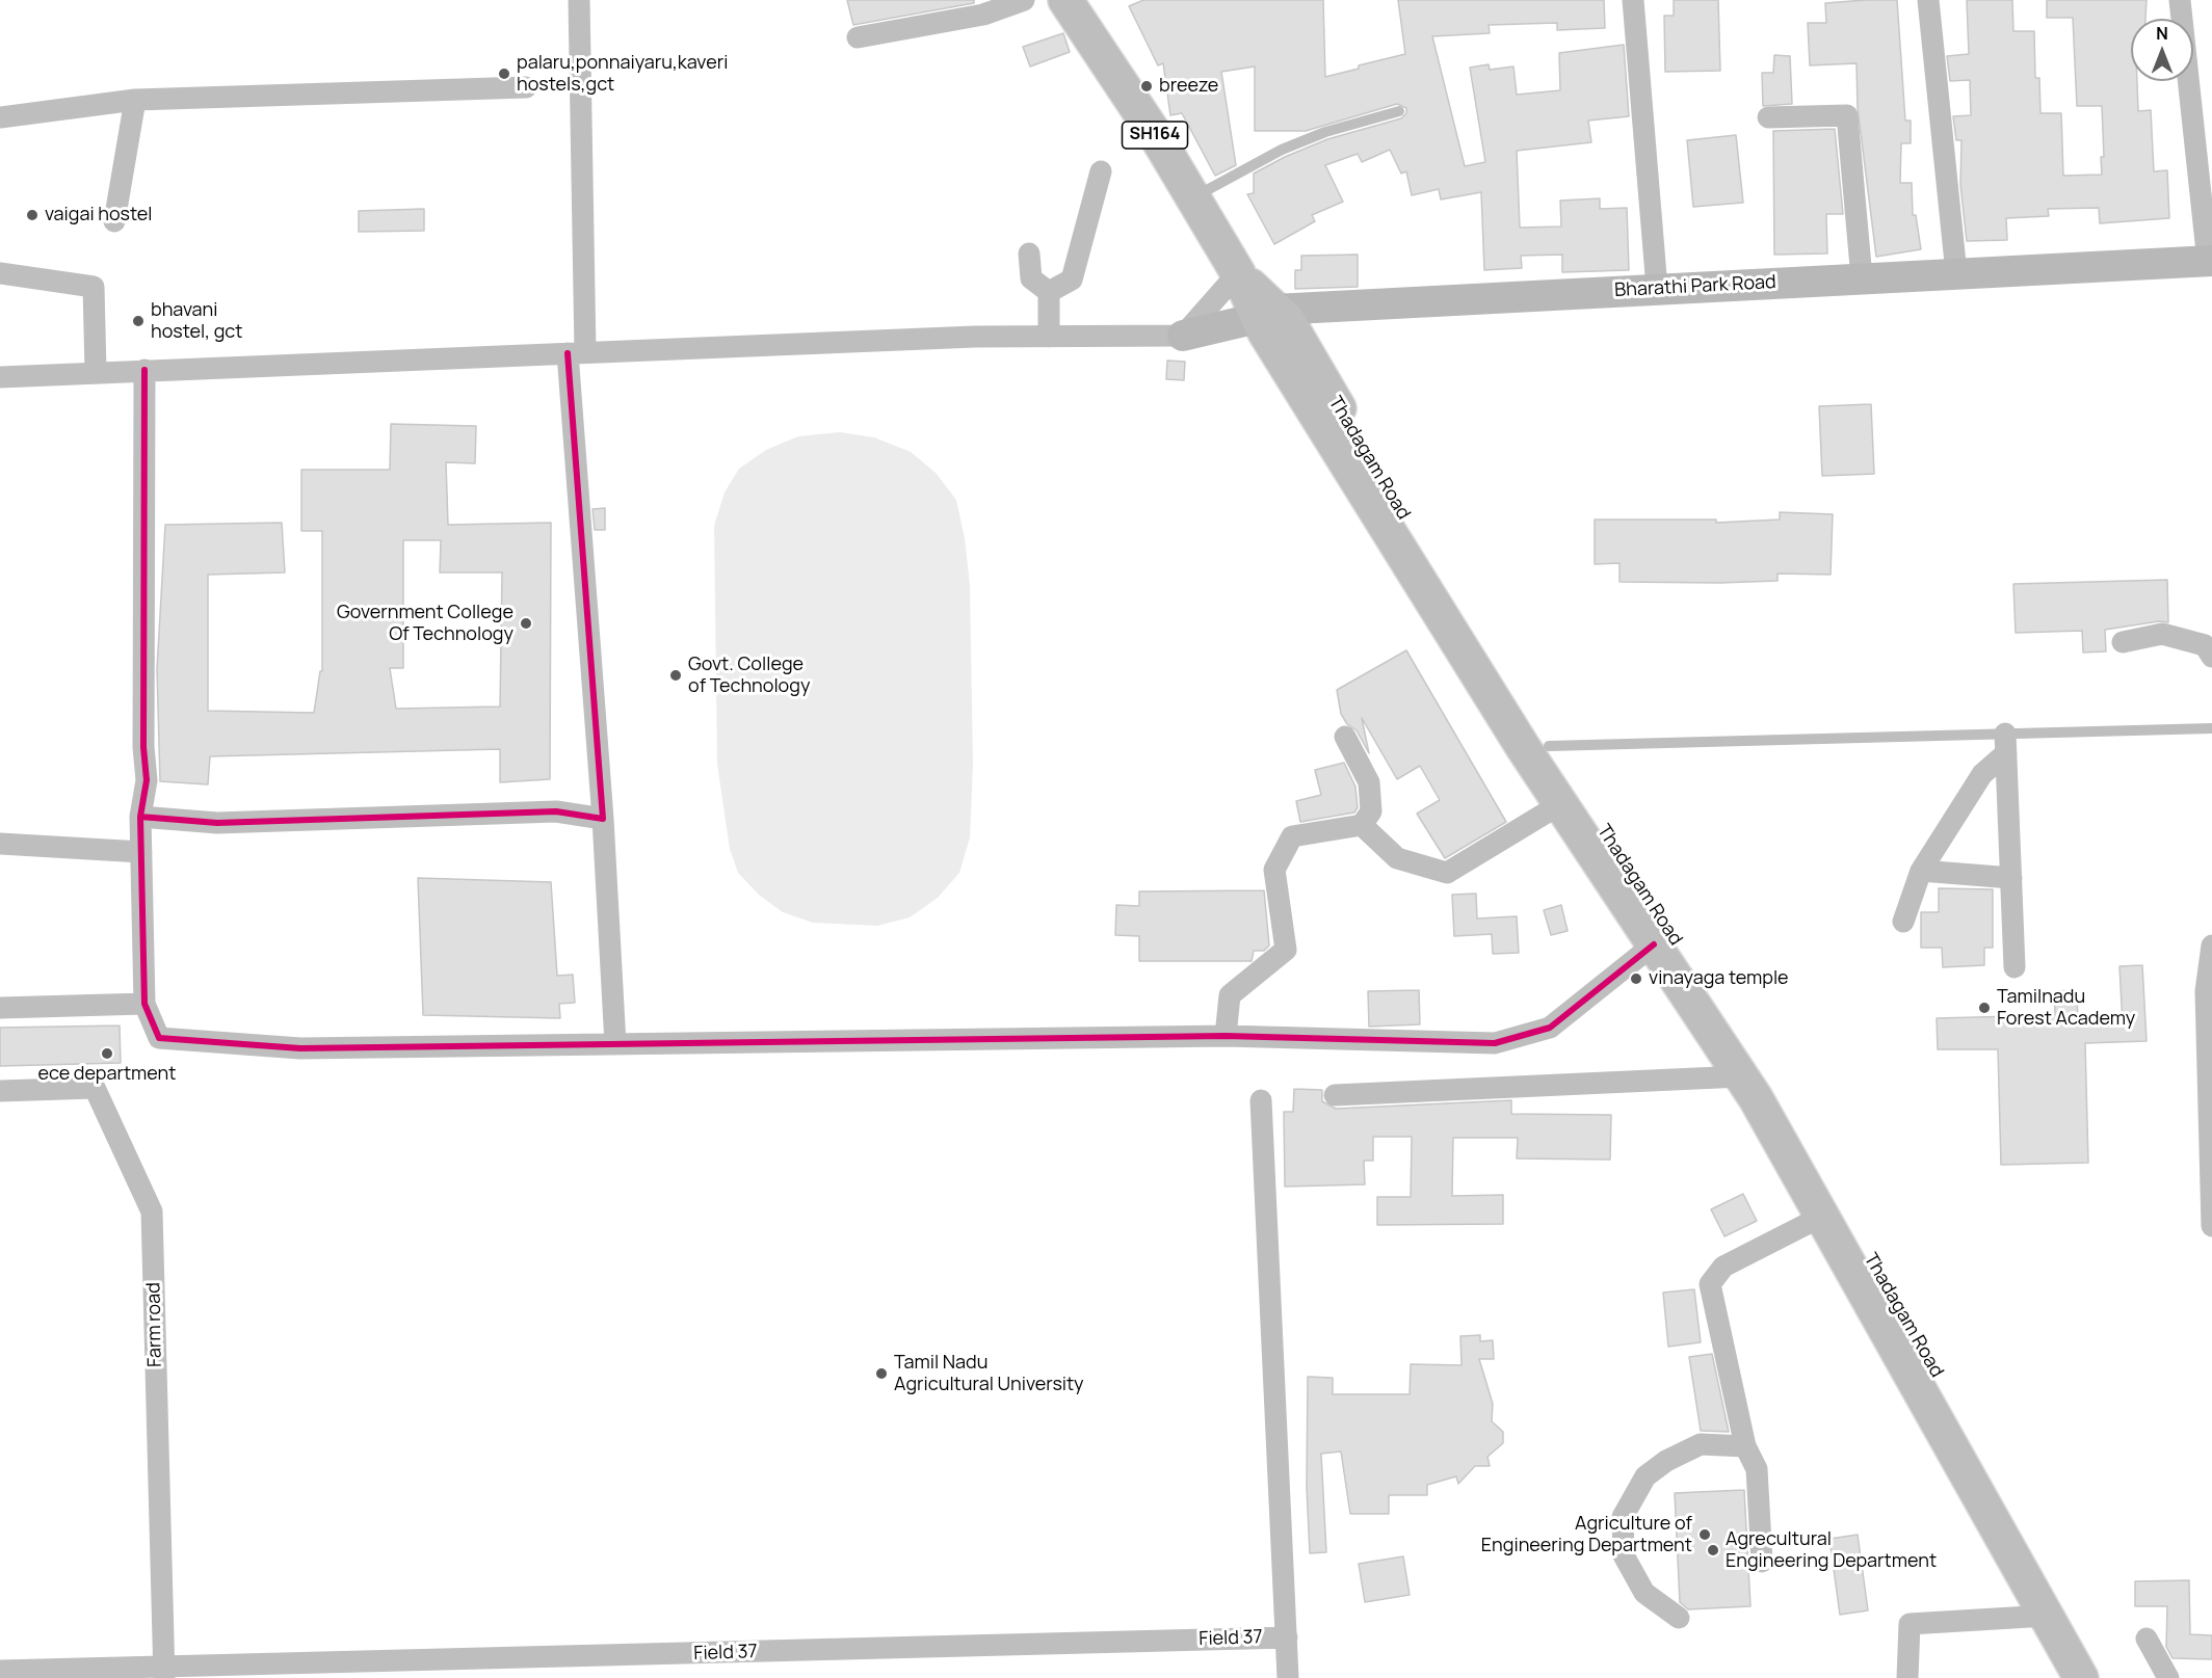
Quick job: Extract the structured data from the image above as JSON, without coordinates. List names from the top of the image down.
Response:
{
  "streets": {
    "main road": ["SH164", "Bharathi Park Road", "Thadagam Road"],
    "street": ["Farm road", "Field 37"]
  },
  "crossings": [
    ["Bharathi Park Road", "Thadagam Road"],
    ["Farm road", "Field 37"]
  ],
  "places": [
    "palaru,ponnaiyaru,kaveri hostels,gct",
    "breeze",
    "vaigai hostel",
    "bhavani hostel, gct",
    "Government College Of Technology",
    "Govt. College of Technology",
    "vinayaga temple",
    "Tamilnadu Forest Academy",
    "ece department",
    "Tamil Nadu Agricultural University",
    "Agriculture of Engineering Department",
    "Agrecultural Engineering Department"
  ],
  "north": "top"
}
